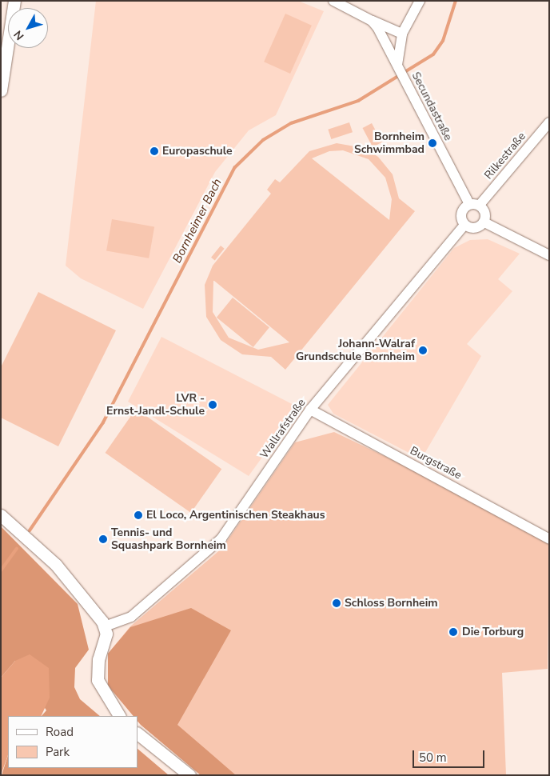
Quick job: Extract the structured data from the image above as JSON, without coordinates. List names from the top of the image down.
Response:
{
  "streets": {
    "street": [
      "Secundastraße",
      "Rilkestraße",
      "Wallrafstraße",
      "Burgstraße"
    ]
  },
  "crossings": [
    ["Secundastraße", "Rilkestraße"],
    ["Secundastraße", "Wallrafstraße"],
    ["Rilkestraße", "Wallrafstraße"],
    ["Wallrafstraße", "Burgstraße"]
  ],
  "water": ["Bornheimer Bach"],
  "places": [
    "Bornheim Schwimmbad",
    "Europaschule",
    "Johann-Walraf Grundschule Bornheim",
    "LVR - Ernst-Jandl-Schule",
    "El Loco, Argentinischen Steakhaus",
    "Tennis- und Squashpark Bornheim",
    "Schloss Bornheim",
    "Die Torburg"
  ],
  "legend": ["Road", "Park"],
  "scale_bar": "50 m",
  "north": "bottom left"
}
